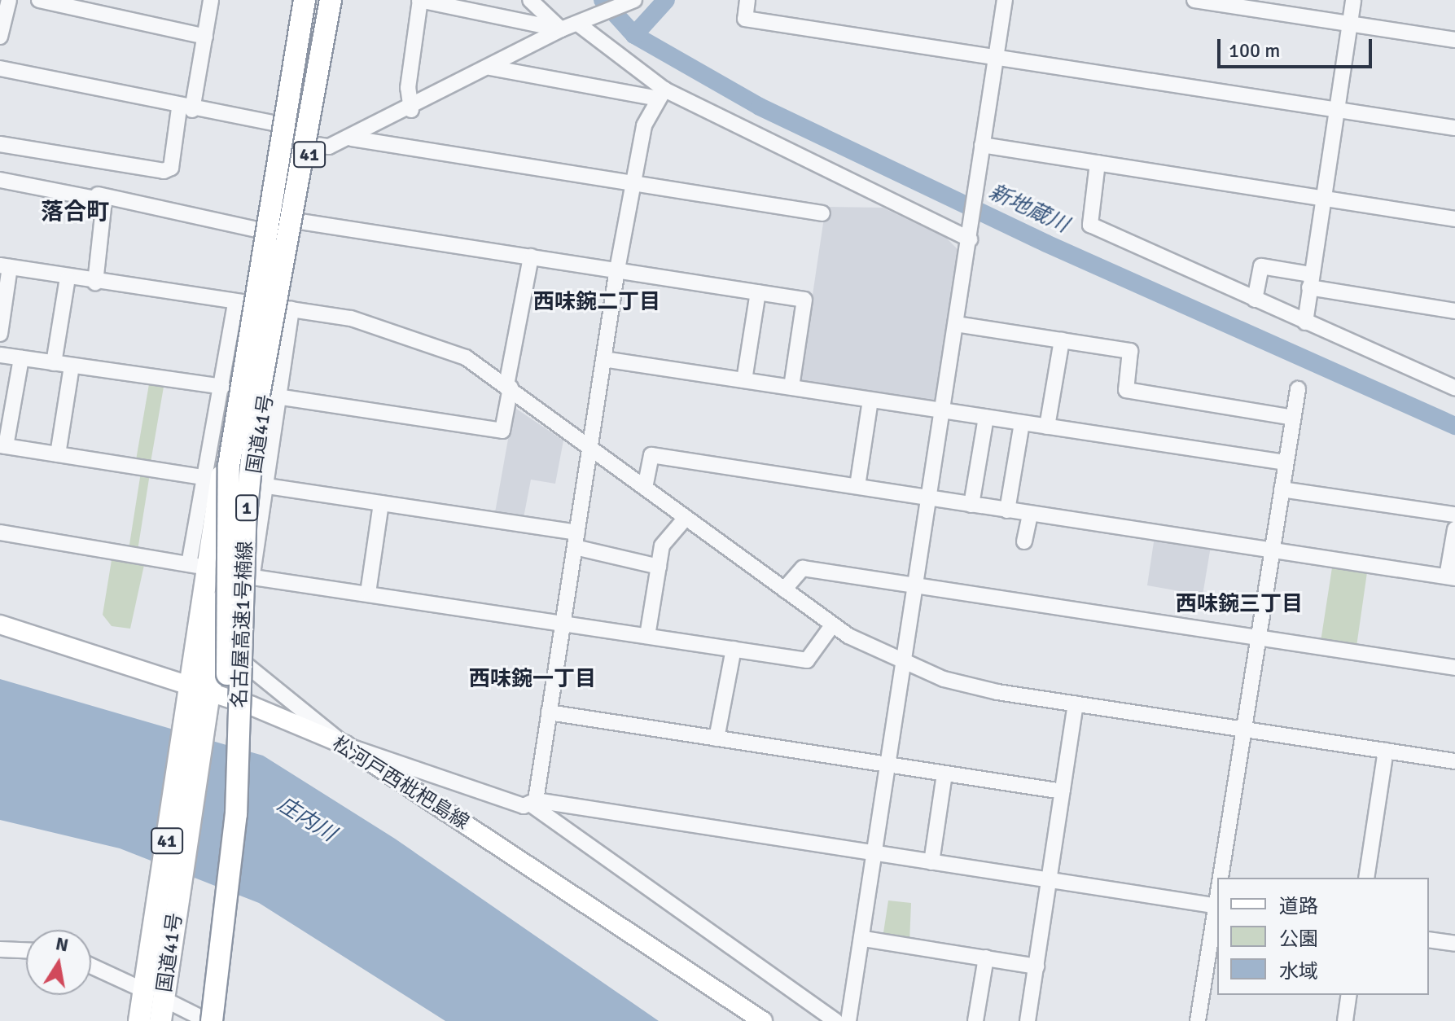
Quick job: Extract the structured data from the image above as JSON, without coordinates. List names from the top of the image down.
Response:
{
  "streets": {
    "highway": [
      "41",
      "国道41号",
      "1",
      "名古屋高速1号楠線"
    ],
    "main road": ["松河戸西枇杷島線"]
  },
  "crossings": [
    ["国道41号", "名古屋高速1号楠線"],
    ["国道41号", "松河戸西枇杷島線"]
  ],
  "districts": [
    "落合町",
    "西味鋺二丁目",
    "西味鋺三丁目",
    "西味鋺一丁目"
  ],
  "water": ["新地蔵川", "庄内川"],
  "legend": ["道路", "公園", "水域"],
  "scale_bar": "100 m",
  "north": "top"
}
